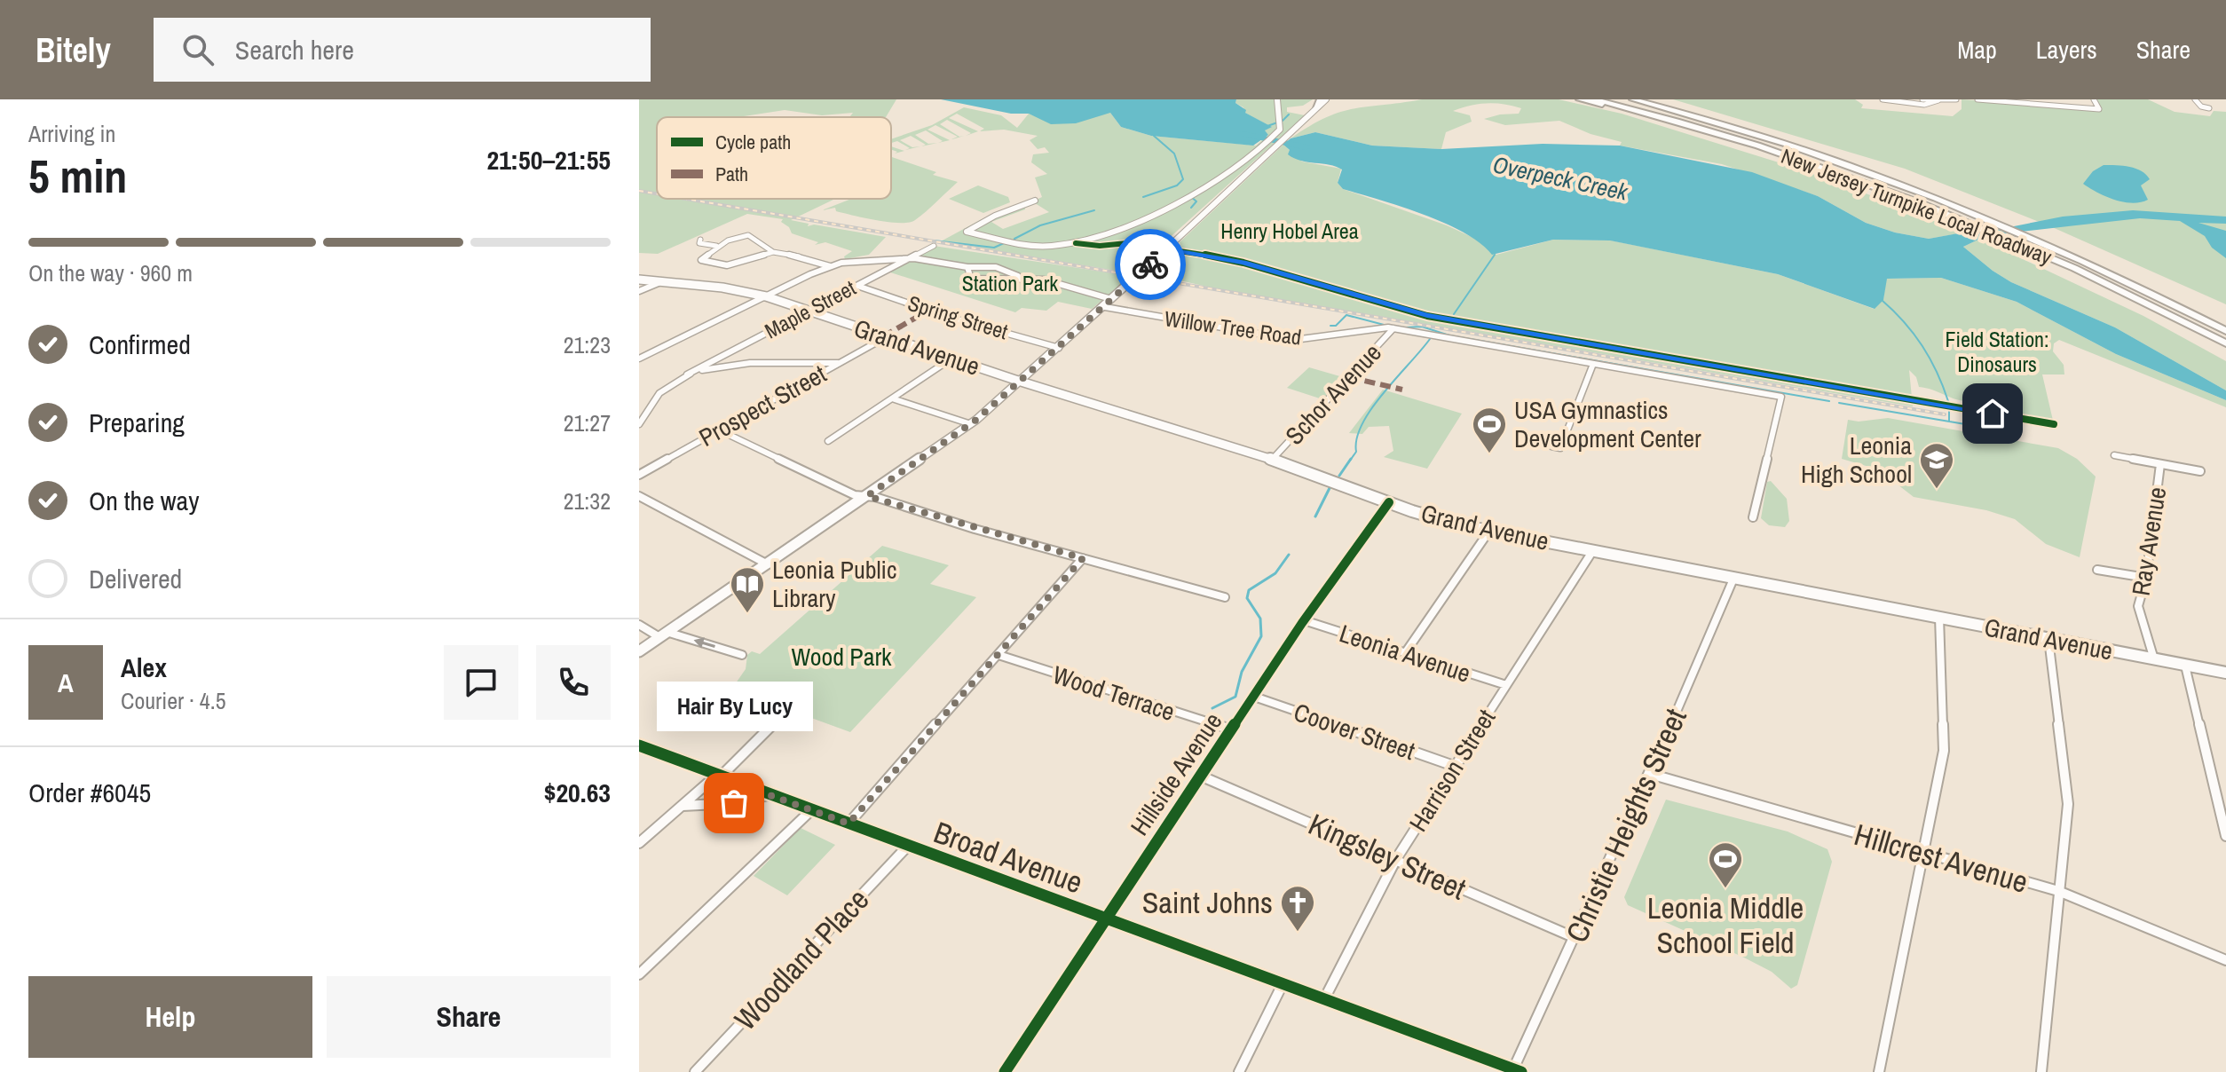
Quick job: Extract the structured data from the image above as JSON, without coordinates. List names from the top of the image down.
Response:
{
  "streets": {
    "highway": ["New Jersey Turnpike Local Roadway"],
    "main road": ["Grand Avenue"],
    "street": [
      "Maple Street",
      "Spring Street",
      "Willow Tree Road",
      "Schor Avenue",
      "Prospect Street",
      "Ray Avenue",
      "Leonia Avenue",
      "Wood Terrace",
      "Coover Street",
      "Harrison Street",
      "Hillside Avenue",
      "Christie Heights Street",
      "Kingsley Street",
      "Broad Avenue",
      "Hillcrest Avenue",
      "Woodland Place"
    ]
  },
  "crossings": [
    ["Maple Street", "Spring Street"],
    ["Maple Street", "Grand Avenue"],
    ["Willow Tree Road", "Schor Avenue"],
    ["Grand Avenue", "Schor Avenue"],
    ["Grand Avenue", "Prospect Street"],
    ["Grand Avenue", "Ray Avenue"],
    ["Grand Avenue", "Harrison Street"],
    ["Grand Avenue", "Hillside Avenue"],
    ["Grand Avenue", "Christie Heights Street"],
    ["Leonia Avenue", "Harrison Street"],
    ["Leonia Avenue", "Hillside Avenue"],
    ["Wood Terrace", "Hillside Avenue"],
    ["Coover Street", "Harrison Street"],
    ["Coover Street", "Hillside Avenue"],
    ["Harrison Street", "Kingsley Street"],
    ["Harrison Street", "Broad Avenue"],
    ["Hillside Avenue", "Kingsley Street"],
    ["Hillside Avenue", "Broad Avenue"],
    ["Christie Heights Street", "Kingsley Street"],
    ["Christie Heights Street", "Broad Avenue"],
    ["Christie Heights Street", "Hillcrest Avenue"],
    ["Broad Avenue", "Woodland Place"]
  ],
  "water": ["Overpeck Creek"],
  "parks": [
    "Henry Hobel Area",
    "Station Park",
    "Field Station: Dinosaurs",
    "Wood Park"
  ],
  "places": {
    "sports": ["USA Gymnastics Development Center", "Leonia Middle School Field"],
    "school or university": ["Leonia High School"],
    "library": ["Leonia Public Library"],
    "other": ["Hair By Lucy"],
    "church": ["Saint Johns"]
  },
  "legend": ["Cycle path", "Path"],
  "page": {
    "header": "Bitely",
    "search": "Search here",
    "nav": ["Map", "Layers", "Share"],
    "heading": ["5 min", "Arriving in", "21:50–21:55"],
    "panel": [
      "Alex",
      "Courier · 4.5",
      "Order #6045",
      "$20.63"
    ],
    "bar": "On the way · 960 m",
    "list": [
      ["Confirmed", "21:23"],
      ["Preparing", "21:27"],
      ["On the way", "21:32"],
      "Delivered"
    ],
    "round": "A",
    "bubble": "Hair By Lucy",
    "buttons": ["Help", "Share"]
  }
}
